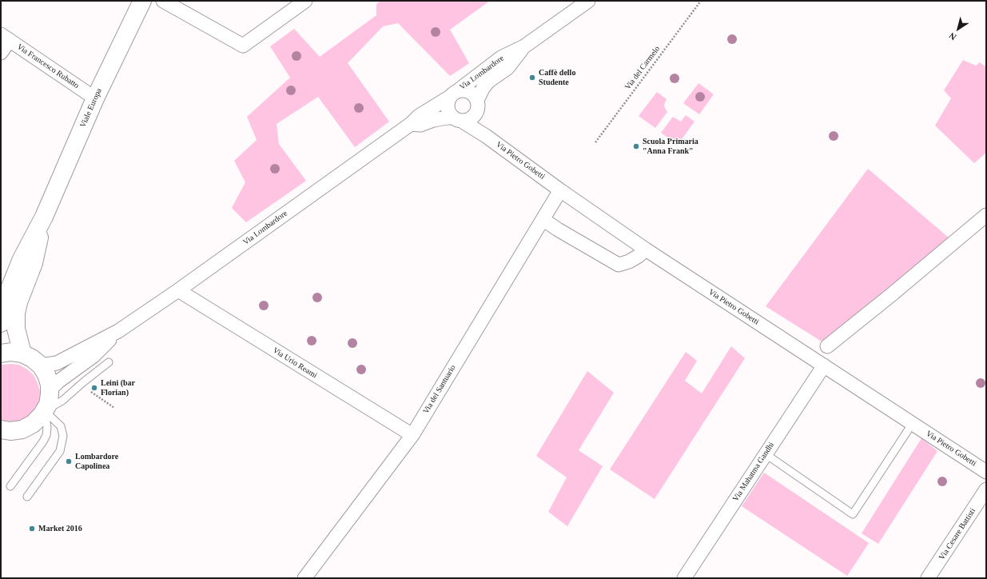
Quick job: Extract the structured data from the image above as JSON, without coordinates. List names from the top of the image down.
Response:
{
  "streets": {
    "main road": ["Viale Europa"],
    "street": [
      "Via Francesco Rubatto",
      "Via Lombardore",
      "Via Pietro Gobetti",
      "Via Urio Reami",
      "Via del Santuario",
      "Via Mahatma Gandhi",
      "Via Cesare Battisti"
    ],
    "path": ["Via del Carmelo"]
  },
  "crossings": [
    ["Via Francesco Rubatto", "Viale Europa"],
    ["Via Lombardore", "Via Pietro Gobetti"],
    ["Via Lombardore", "Via Urio Reami"],
    ["Via Pietro Gobetti", "Via del Santuario"],
    ["Via Pietro Gobetti", "Via Mahatma Gandhi"],
    ["Via Urio Reami", "Via del Santuario"]
  ],
  "places": [
    "Caffè dello Studente",
    "Scuola Primaria \"Anna Frank\"",
    "Leini (bar Florian)",
    "Lombardore Capolinea",
    "Market 2016"
  ],
  "north": "bottom left"
}
